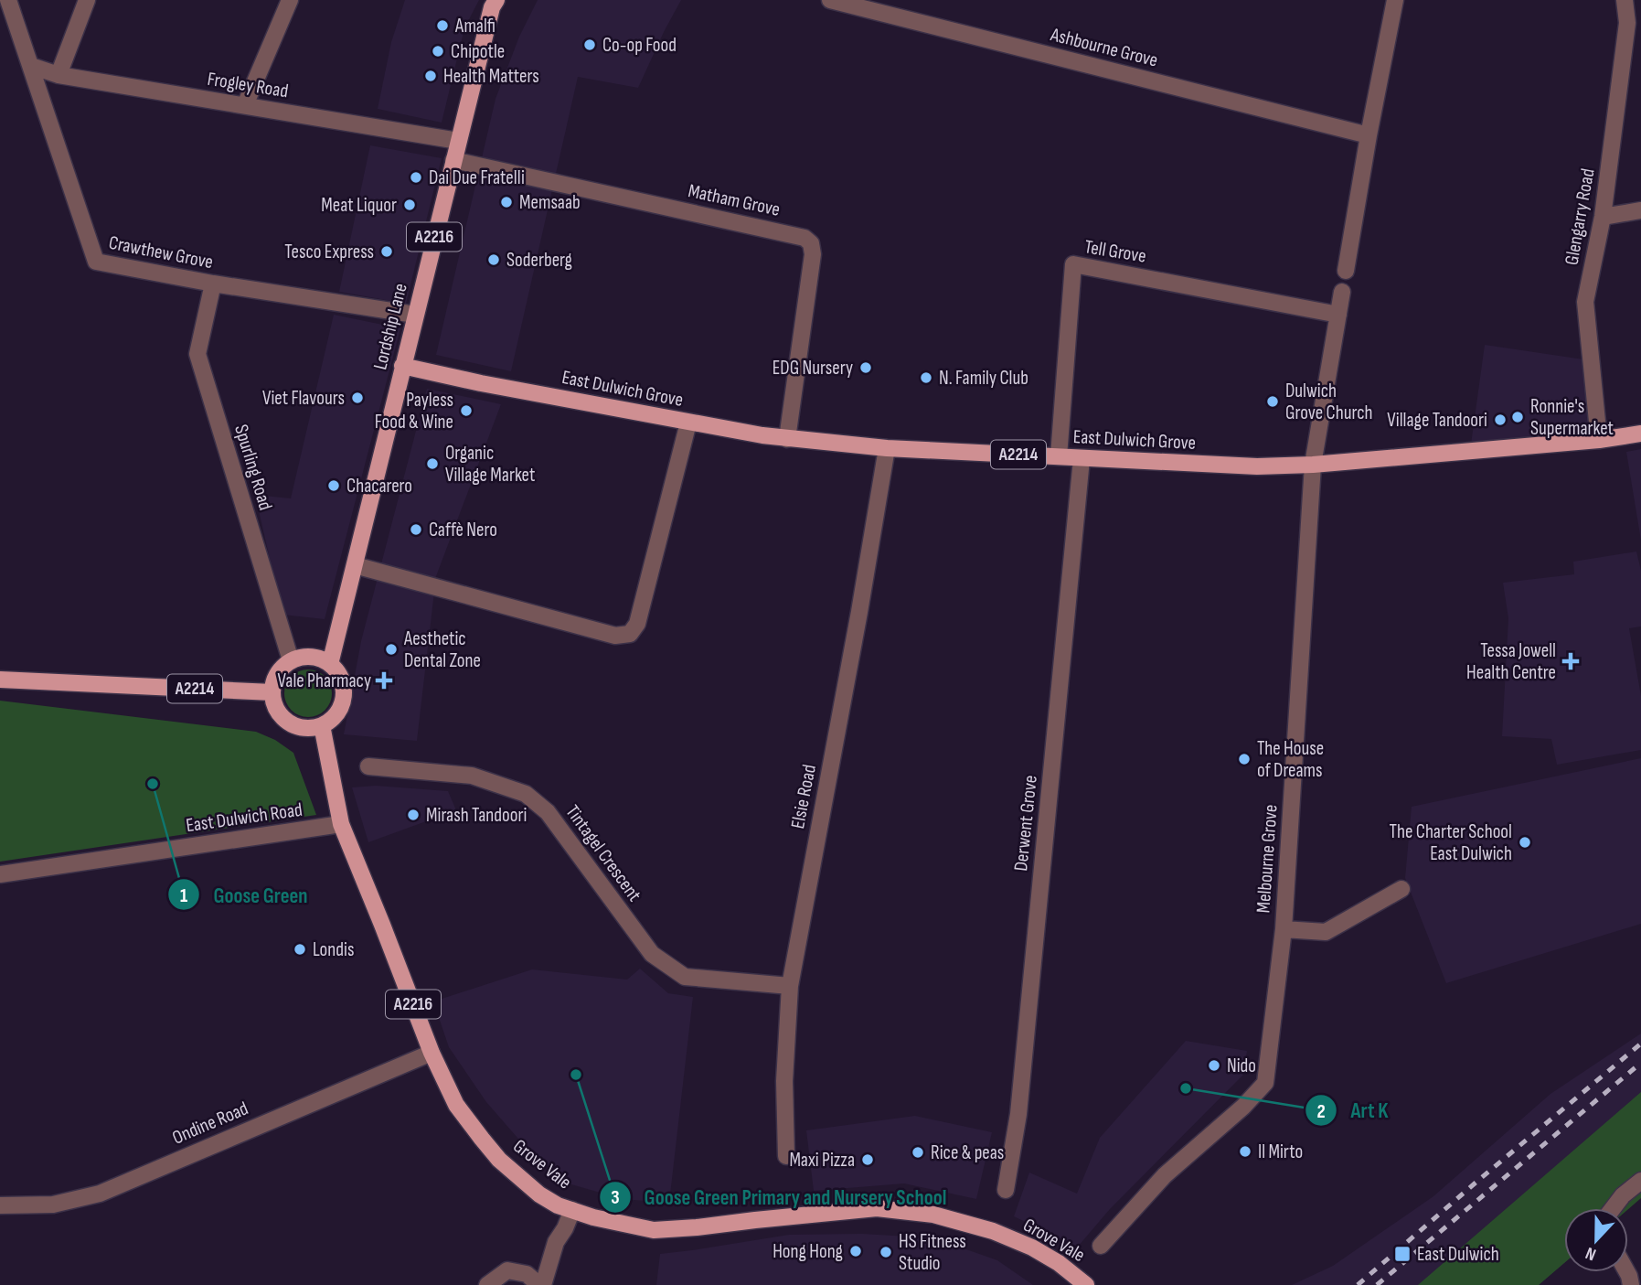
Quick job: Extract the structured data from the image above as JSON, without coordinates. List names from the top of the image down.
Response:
{
  "streets": {
    "main road": [
      "A2216",
      "Lordship Lane",
      "East Dulwich Grove",
      "A2214",
      "Grove Vale"
    ],
    "street": [
      "Ashbourne Grove",
      "Frogley Road",
      "Matham Grove",
      "Glengarry Road",
      "Tell Grove",
      "Crawthew Grove",
      "Spurling Road",
      "Elsie Road",
      "East Dulwich Road",
      "Derwent Grove",
      "Tintagel Crescent",
      "Melbourne Grove",
      "Ondine Road"
    ]
  },
  "crossings": [
    ["Frogley Road", "Crawthew Grove"],
    ["Frogley Road", "Lordship Lane"],
    ["Matham Grove", "Lordship Lane"],
    ["Matham Grove", "East Dulwich Grove"],
    ["Glengarry Road", "East Dulwich Grove"],
    ["Tell Grove", "East Dulwich Grove"],
    ["Tell Grove", "Melbourne Grove"],
    ["Crawthew Grove", "Lordship Lane"],
    ["Crawthew Grove", "Spurling Road"],
    ["Lordship Lane", "East Dulwich Grove"],
    ["Lordship Lane", "A2214"],
    ["Lordship Lane", "Spurling Road"],
    ["Lordship Lane", "Grove Vale"],
    ["East Dulwich Grove", "Elsie Road"],
    ["East Dulwich Grove", "Derwent Grove"],
    ["East Dulwich Grove", "Melbourne Grove"],
    ["A2214", "Spurling Road"],
    ["A2214", "Grove Vale"],
    ["Spurling Road", "Grove Vale"],
    ["Elsie Road", "Tintagel Crescent"],
    ["East Dulwich Road", "Grove Vale"],
    ["Ondine Road", "Grove Vale"]
  ],
  "places": {
    "other": [
      "Amalfi",
      "Co-op Food",
      "Chipotle",
      "Health Matters",
      "Dai Due Fratelli",
      "Memsaab",
      "Meat Liquor",
      "Tesco Express",
      "Soderberg",
      "EDG Nursery",
      "N. Family Club",
      "Viet Flavours",
      "Dulwich Grove Church",
      "Payless Food & Wine",
      "Ronnie's Supermarket",
      "Village Tandoori",
      "Organic Village Market",
      "Chacarero",
      "Caffè Nero",
      "Aesthetic Dental Zone",
      "The House of Dreams",
      "Goose Green",
      "Mirash Tandoori",
      "The Charter School East Dulwich",
      "Londis",
      "Nido",
      "Goose Green Primary and Nursery School",
      "Art K",
      "Il Mirto",
      "Rice & peas",
      "Maxi Pizza",
      "Hong Hong",
      "HS Fitness Studio"
    ],
    "health": ["Tessa Jowell Health Centre", "Vale Pharmacy"],
    "transit": ["East Dulwich"]
  },
  "north": "bottom"
}
